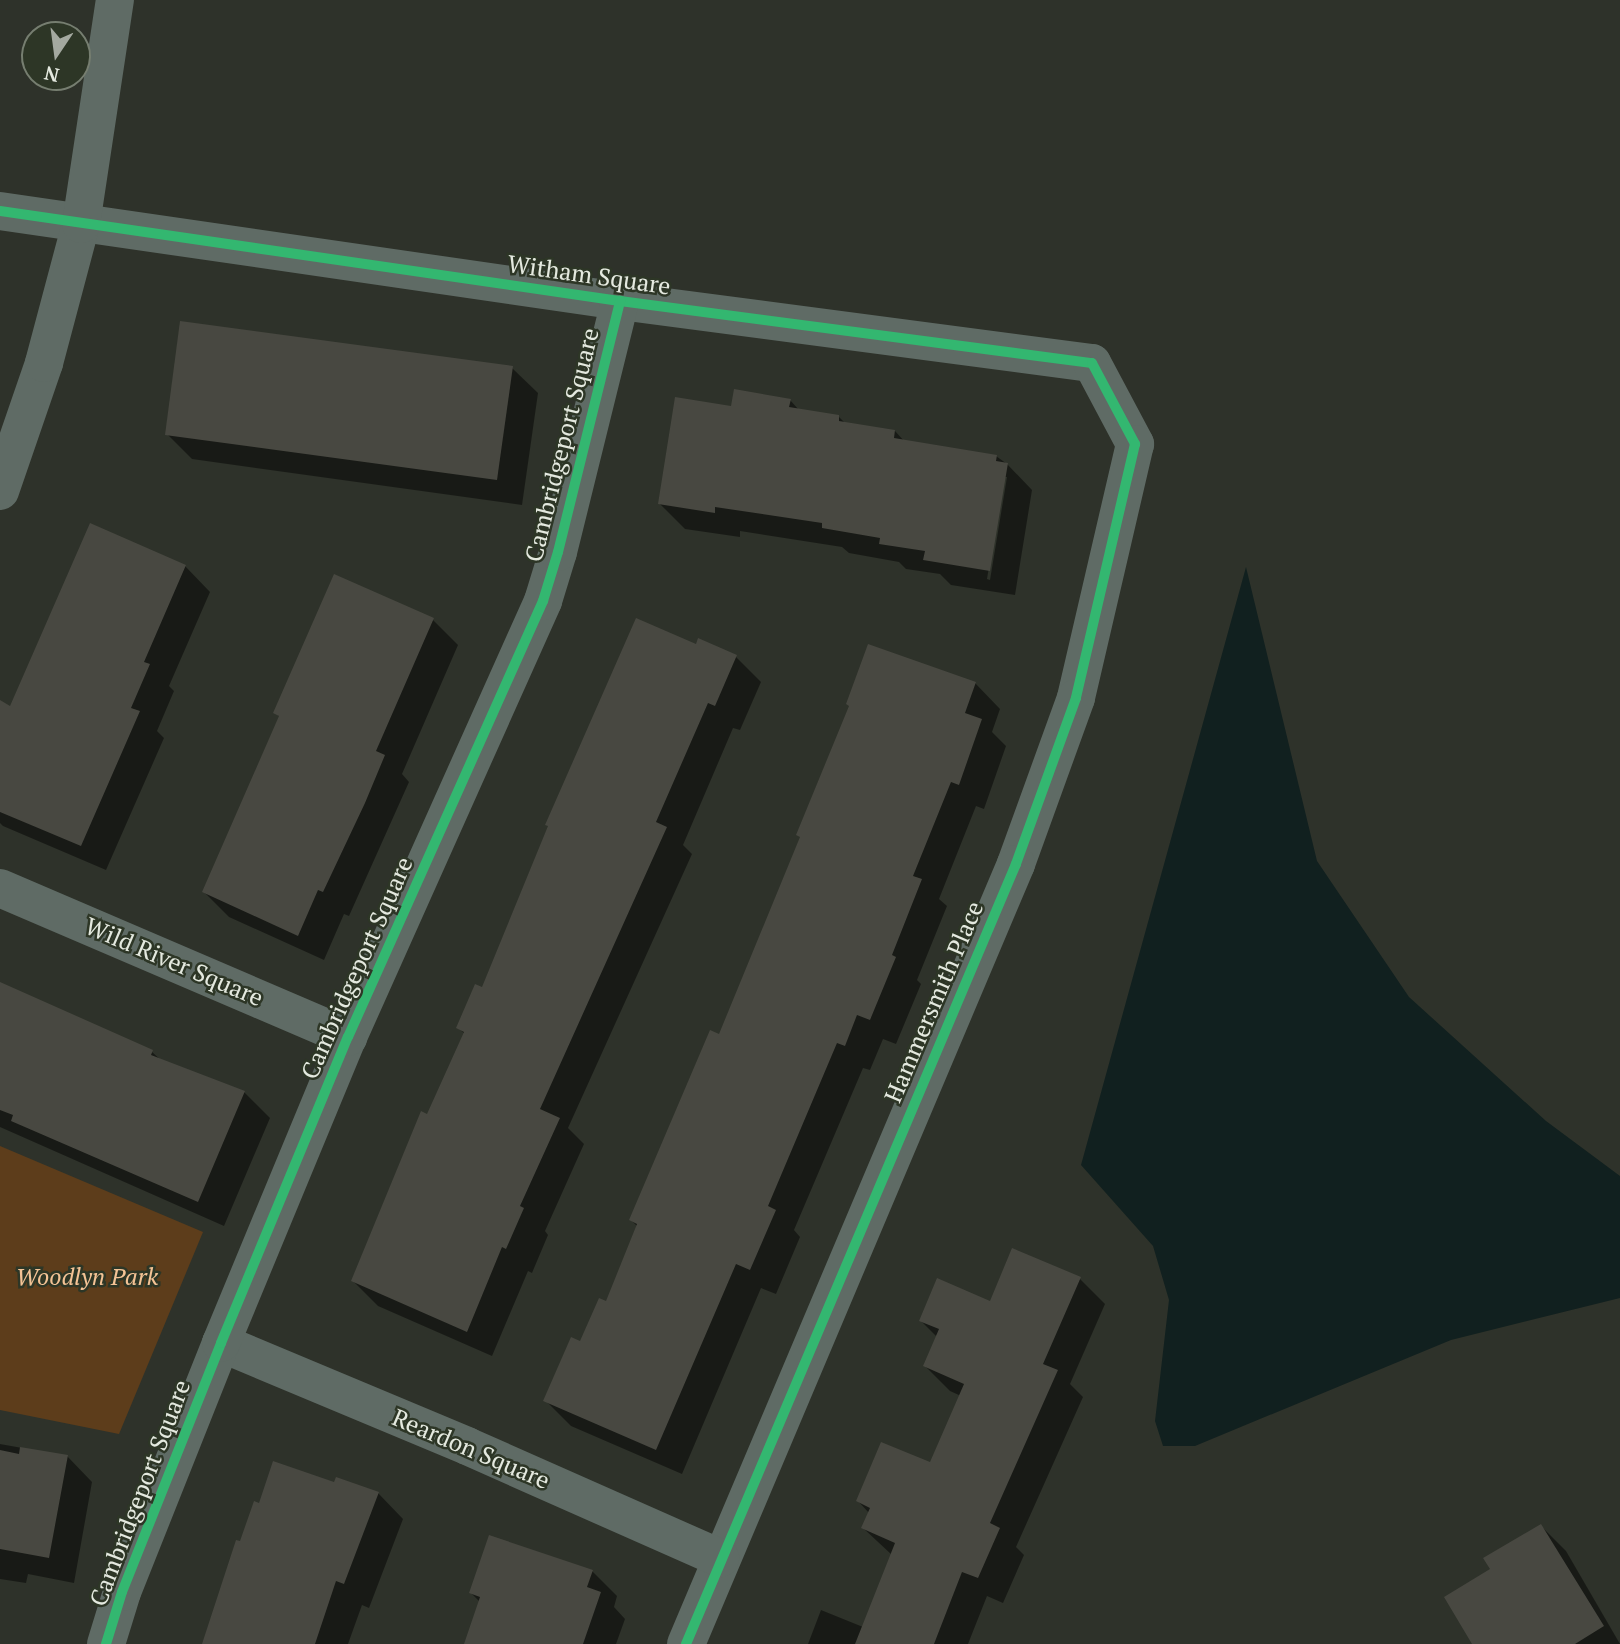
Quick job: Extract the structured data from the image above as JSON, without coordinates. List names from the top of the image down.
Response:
{
  "streets": {
    "street": [
      "Witham Square",
      "Cambridgeport Square",
      "Wild River Square",
      "Hammersmith Place",
      "Reardon Square"
    ]
  },
  "crossings": [
    ["Witham Square", "Cambridgeport Square"],
    ["Witham Square", "Hammersmith Place"],
    ["Cambridgeport Square", "Wild River Square"],
    ["Cambridgeport Square", "Reardon Square"],
    ["Hammersmith Place", "Reardon Square"]
  ],
  "parks": ["Woodlyn Park"],
  "north": "bottom"
}
